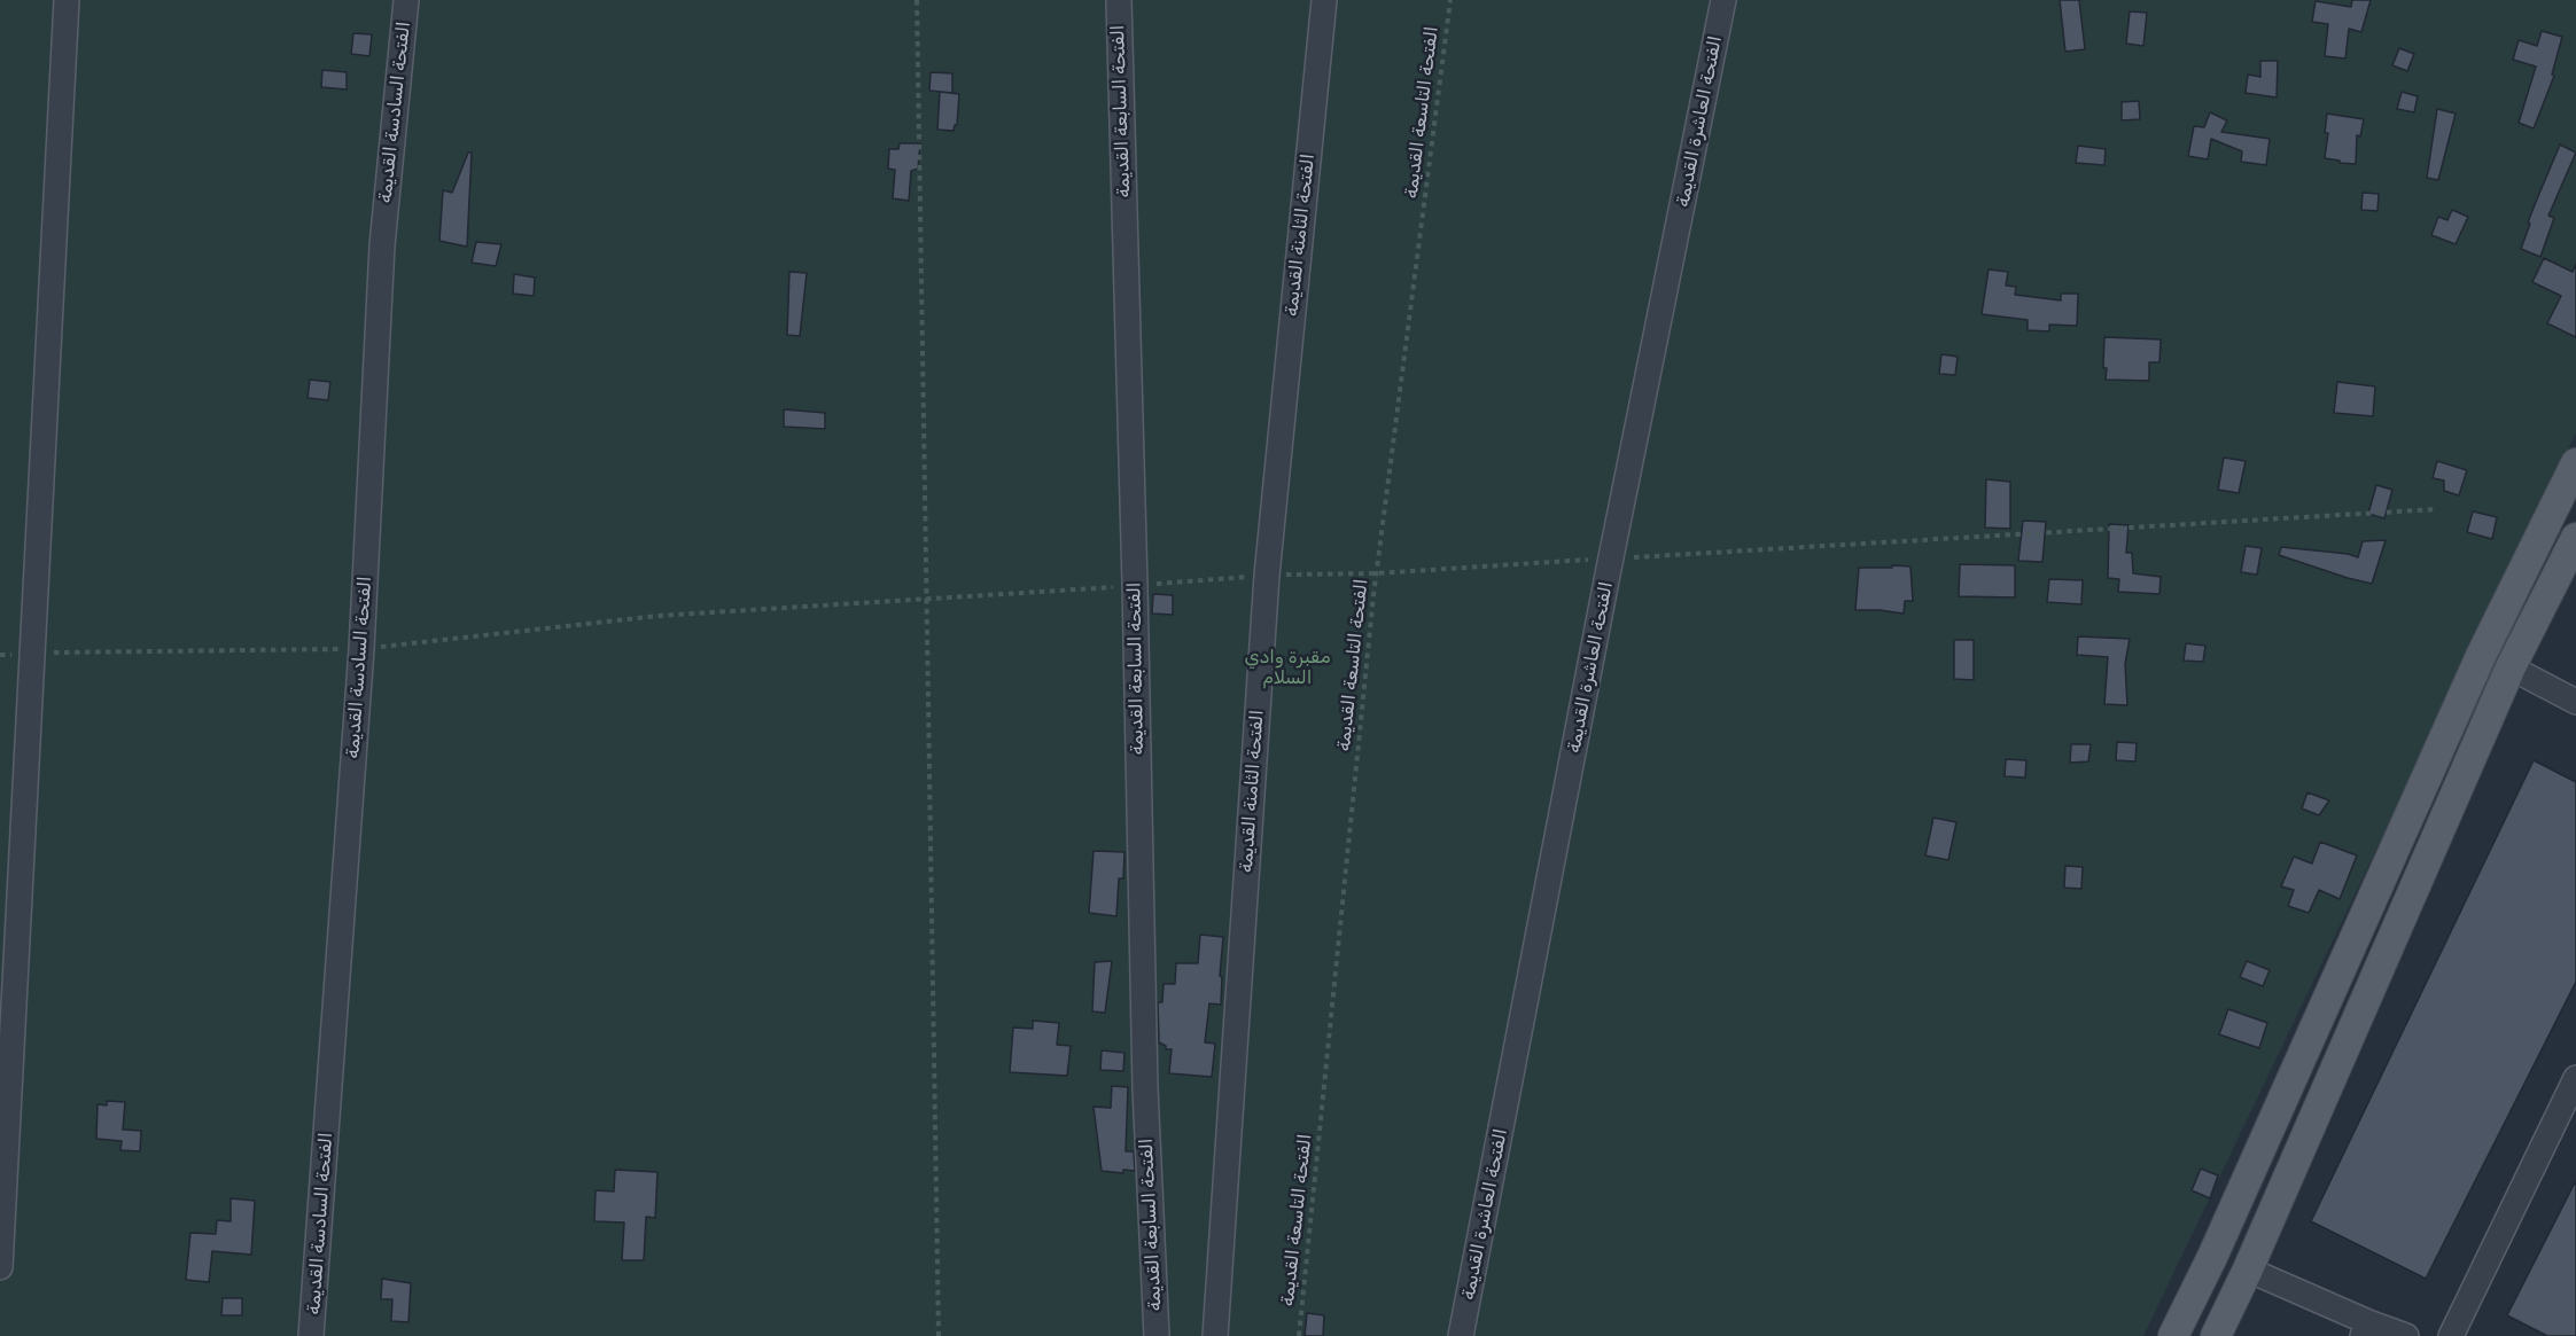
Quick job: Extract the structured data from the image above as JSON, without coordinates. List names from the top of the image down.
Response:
{
  "streets": {
    "street": [
      "الفتحة السابعة القديمة",
      "الفتحة السادسة القديمة",
      "الفتحة العاشرة القديمة",
      "الفتحة الثامنة القديمة"
    ],
    "path": ["الفتحة التاسعة القديمة"]
  },
  "parks": ["مقبرة وادي السلام"]
}
